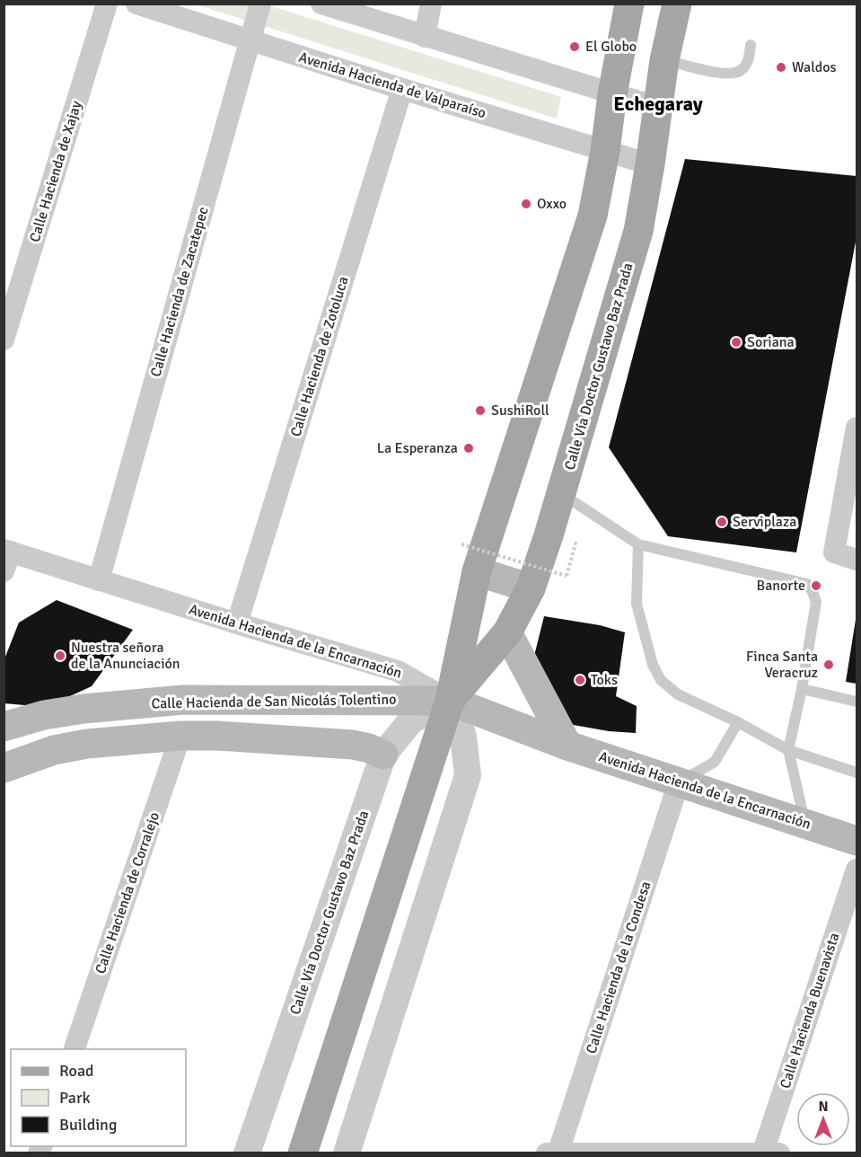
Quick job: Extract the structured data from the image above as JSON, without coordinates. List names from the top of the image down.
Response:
{
  "streets": {
    "main road": ["Calle Vía Doctor Gustavo Baz Prada", "Avenida Hacienda de la Encarnación", "Calle Hacienda de San Nicolás Tolentino"],
    "street": [
      "Avenida Hacienda de Valparaíso",
      "Calle Hacienda de Xajay",
      "Calle Hacienda de Zacatepec",
      "Calle Hacienda de Zotoluca",
      "Calle Hacienda de Corralejo",
      "Calle Hacienda de la Condesa",
      "Calle Hacienda Buenavista"
    ]
  },
  "crossings": [
    ["Avenida Hacienda de Valparaíso", "Calle Hacienda de Zacatepec"],
    ["Avenida Hacienda de Valparaíso", "Calle Hacienda de Zotoluca"],
    ["Avenida Hacienda de Valparaíso", "Calle Vía Doctor Gustavo Baz Prada"],
    ["Calle Hacienda de Zacatepec", "Avenida Hacienda de la Encarnación"],
    ["Calle Hacienda de Zotoluca", "Avenida Hacienda de la Encarnación"],
    ["Calle Vía Doctor Gustavo Baz Prada", "Avenida Hacienda de la Encarnación"],
    ["Calle Vía Doctor Gustavo Baz Prada", "Calle Hacienda de San Nicolás Tolentino"],
    ["Avenida Hacienda de la Encarnación", "Calle Hacienda de San Nicolás Tolentino"],
    ["Avenida Hacienda de la Encarnación", "Calle Hacienda de la Condesa"]
  ],
  "districts": ["Echegaray"],
  "places": [
    "El Globo",
    "Waldos",
    "Oxxo",
    "Soriana",
    "SushiRoll",
    "La Esperanza",
    "Serviplaza",
    "Banorte",
    "Nuestra señora de la Anunciación",
    "Finca Santa Veracruz",
    "Toks"
  ],
  "legend": ["Road", "Park", "Building"],
  "north": "top"
}
